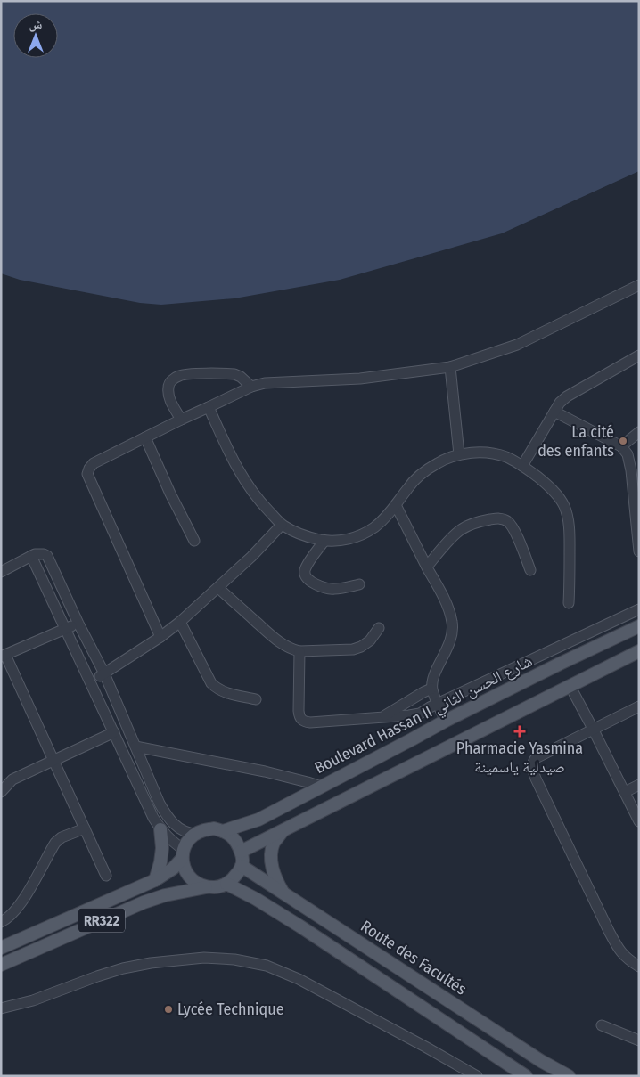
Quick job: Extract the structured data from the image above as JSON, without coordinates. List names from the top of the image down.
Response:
{
  "streets": {
    "main road": ["Boulevard Hassan II شارع الحسن الثاني", "RR322", "Route des Facultés"]
  },
  "crossings": [
    ["Boulevard Hassan II شارع الحسن الثاني", "RR322"],
    ["Boulevard Hassan II شارع الحسن الثاني", "Route des Facultés"],
    ["RR322", "Route des Facultés"]
  ],
  "places": {
    "other": ["La cité des enfants", "Lycée Technique"],
    "health": ["Pharmacie Yasmina صيدلية ياسمينة"]
  },
  "north": "top"
}
